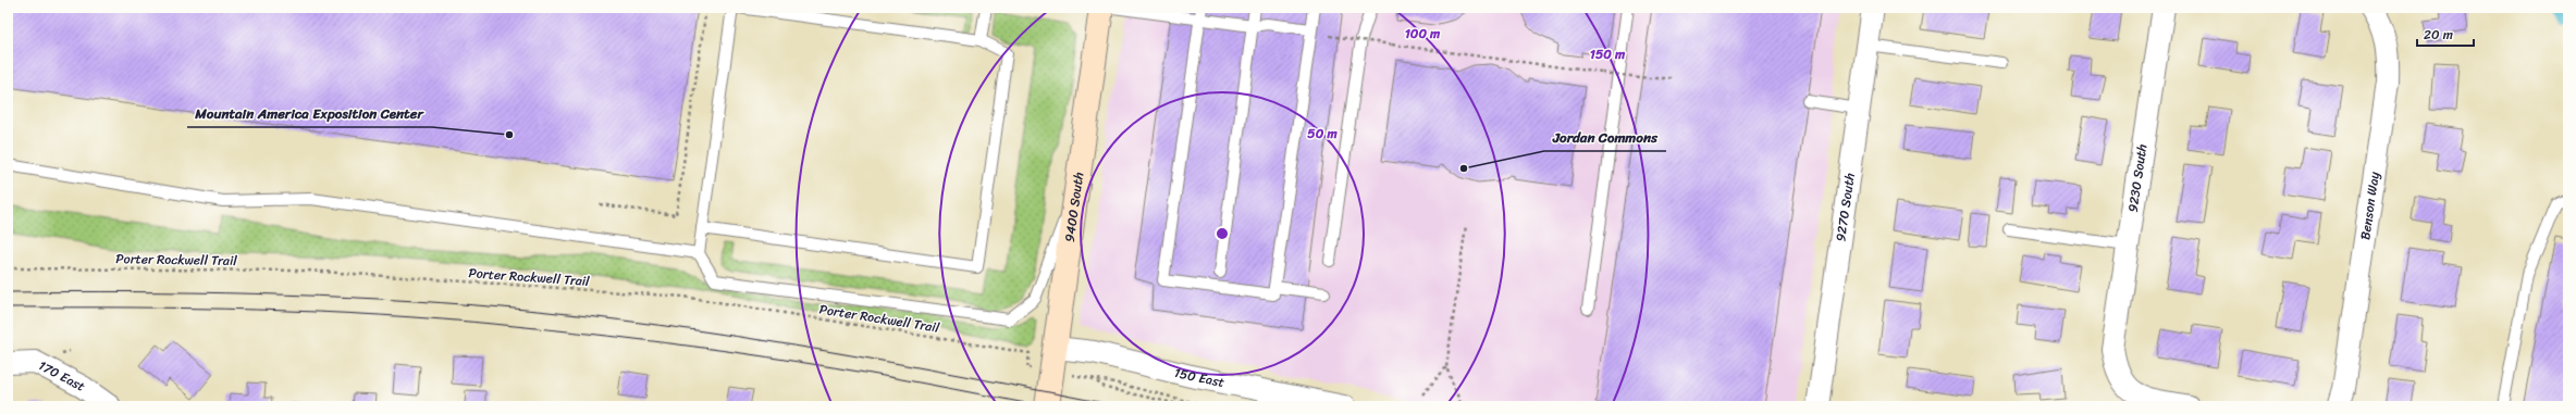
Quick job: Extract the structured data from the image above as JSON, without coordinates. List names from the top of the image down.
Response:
{
  "streets": {
    "street": [
      "9230 South",
      "Benson Way",
      "9400 South",
      "9270 South",
      "170 East",
      "150 East"
    ],
    "path": ["Porter Rockwell Trail"]
  },
  "crossings": [
    ["9400 South", "150 East"]
  ],
  "places": ["Mountain America Exposition Center", "Jordan Commons"],
  "scale_bar": "20 m",
  "rings": ["100 m", "150 m", "50 m"]
}
